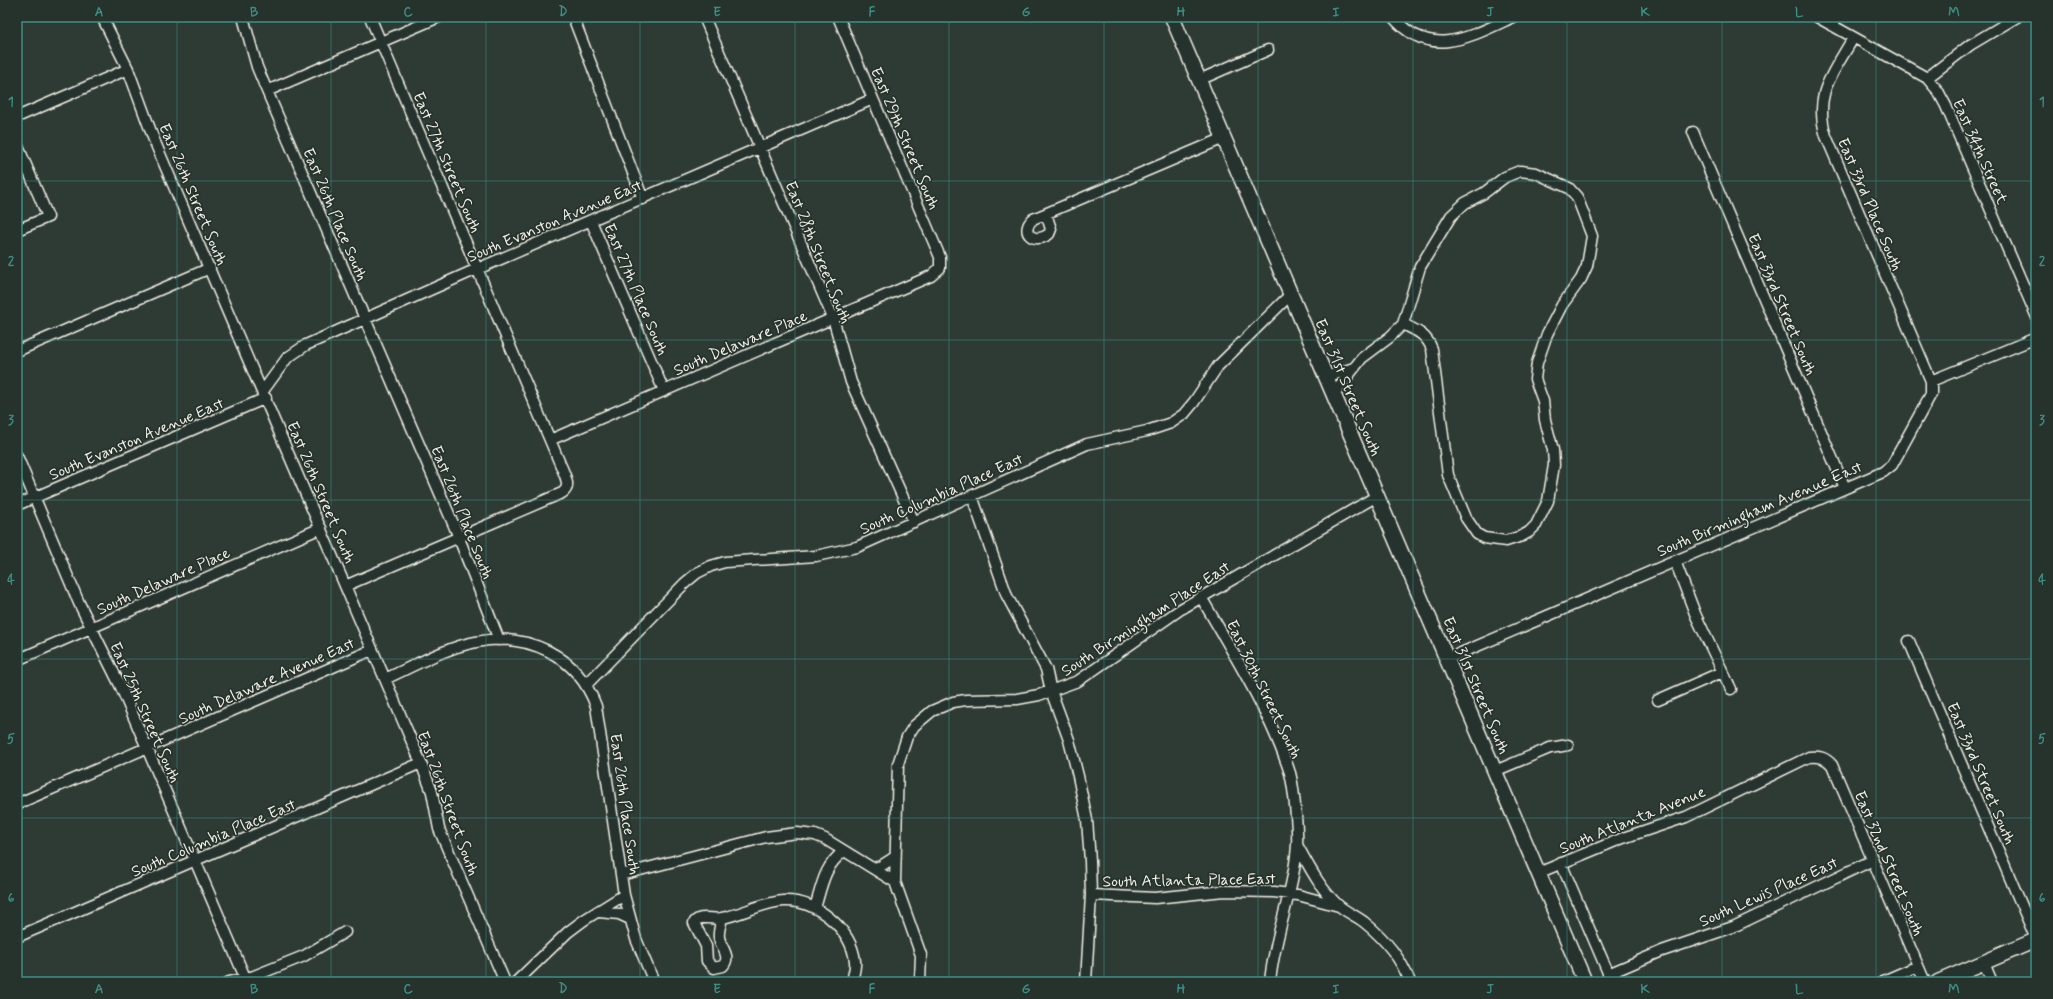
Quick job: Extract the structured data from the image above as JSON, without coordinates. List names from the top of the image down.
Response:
{
  "streets": {
    "main road": ["East 31st Street South"],
    "street": [
      "East 29th Street South",
      "East 34th Street",
      "East 27th Street South",
      "East 26th Street South",
      "East 33rd Place South",
      "East 26th Place South",
      "South Evanston Avenue East",
      "East 28th Street South",
      "East 27th Place South",
      "East 33rd Street South",
      "South Delaware Place",
      "South Columbia Place East",
      "South Birmingham Avenue East",
      "South Birmingham Place East",
      "South Delaware Avenue East",
      "East 30th Street South",
      "East 25th Street South",
      "South Atlanta Avenue",
      "East 32nd Street South",
      "South Atlanta Place East",
      "South Lewis Place East"
    ]
  },
  "crossings": [
    ["East 29th Street South", "South Evanston Avenue East"],
    ["East 29th Street South", "South Delaware Place"],
    ["East 34th Street", "East 33rd Place South"],
    ["East 27th Street South", "East 26th Place South"],
    ["East 27th Street South", "South Evanston Avenue East"],
    ["East 27th Street South", "South Delaware Place"],
    ["East 26th Street South", "South Evanston Avenue East"],
    ["East 26th Street South", "South Delaware Place"],
    ["East 26th Street South", "South Columbia Place East"],
    ["East 26th Street South", "South Delaware Avenue East"],
    ["East 33rd Place South", "South Birmingham Avenue East"],
    ["East 26th Place South", "South Evanston Avenue East"],
    ["East 26th Place South", "South Columbia Place East"],
    ["South Evanston Avenue East", "East 28th Street South"],
    ["South Evanston Avenue East", "East 27th Place South"],
    ["South Evanston Avenue East", "East 25th Street South"],
    ["East 28th Street South", "South Delaware Place"],
    ["East 28th Street South", "South Columbia Place East"],
    ["East 27th Place South", "South Delaware Place"],
    ["East 33rd Street South", "South Birmingham Avenue East"],
    ["South Delaware Place", "East 25th Street South"],
    ["East 31st Street South", "South Columbia Place East"],
    ["East 31st Street South", "South Birmingham Avenue East"],
    ["East 31st Street South", "South Birmingham Place East"],
    ["East 31st Street South", "South Atlanta Avenue"],
    ["South Columbia Place East", "East 25th Street South"],
    ["South Birmingham Place East", "East 30th Street South"],
    ["South Delaware Avenue East", "East 25th Street South"],
    ["East 30th Street South", "South Atlanta Place East"],
    ["South Atlanta Avenue", "East 32nd Street South"],
    ["East 32nd Street South", "South Lewis Place East"]
  ],
  "grid": {
    "columns": [
      "A",
      "B",
      "C",
      "D",
      "E",
      "F",
      "G",
      "H",
      "I",
      "J",
      "K",
      "L",
      "M"
    ],
    "rows": [
      "1",
      "2",
      "3",
      "4",
      "5",
      "6"
    ]
  }
}
